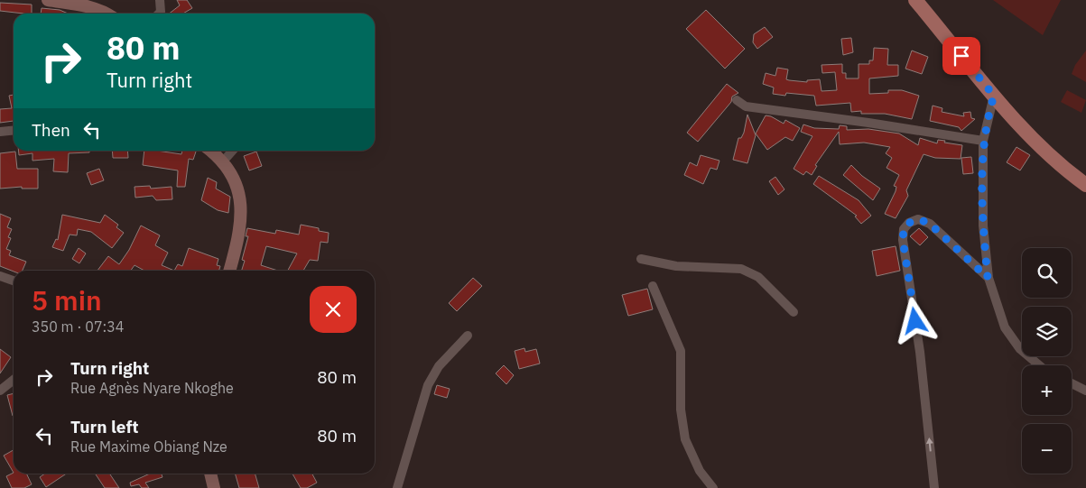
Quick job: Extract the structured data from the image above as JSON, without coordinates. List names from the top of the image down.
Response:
{
  "page": {
    "turn": ["80 m", "Turn right"],
    "then": "Then",
    "map_buttons": ["+", "−"],
    "heading": ["5 min", "350 m · 07:34"],
    "list": [
      {
        "name": "Turn right",
        "note": "Rue Agnès Nyare Nkoghe",
        "value": "80 m"
      },
      {
        "name": "Turn left",
        "note": "Rue Maxime Obiang Nze",
        "value": "80 m"
      }
    ]
  }
}
